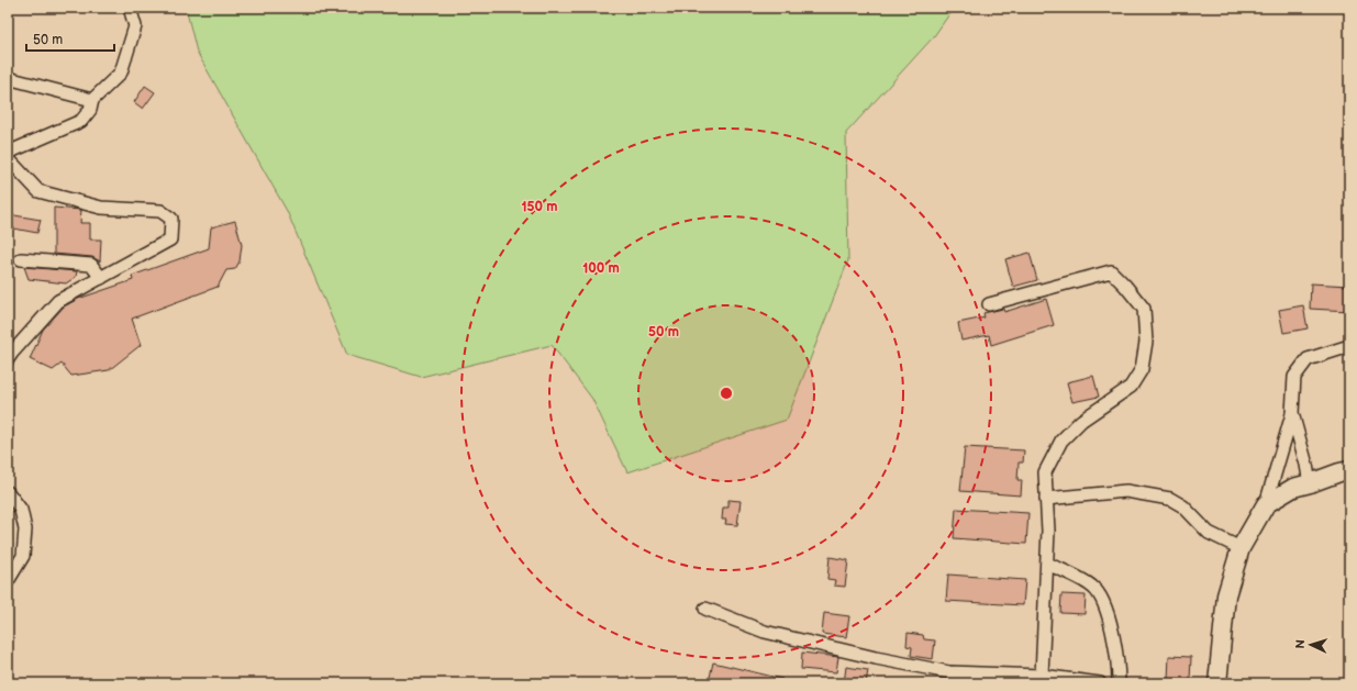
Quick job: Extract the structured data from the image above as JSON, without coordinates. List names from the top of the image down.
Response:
{
  "scale_bar": "50 m",
  "north": "left",
  "rings": ["150 m", "100 m", "50 m"]
}
